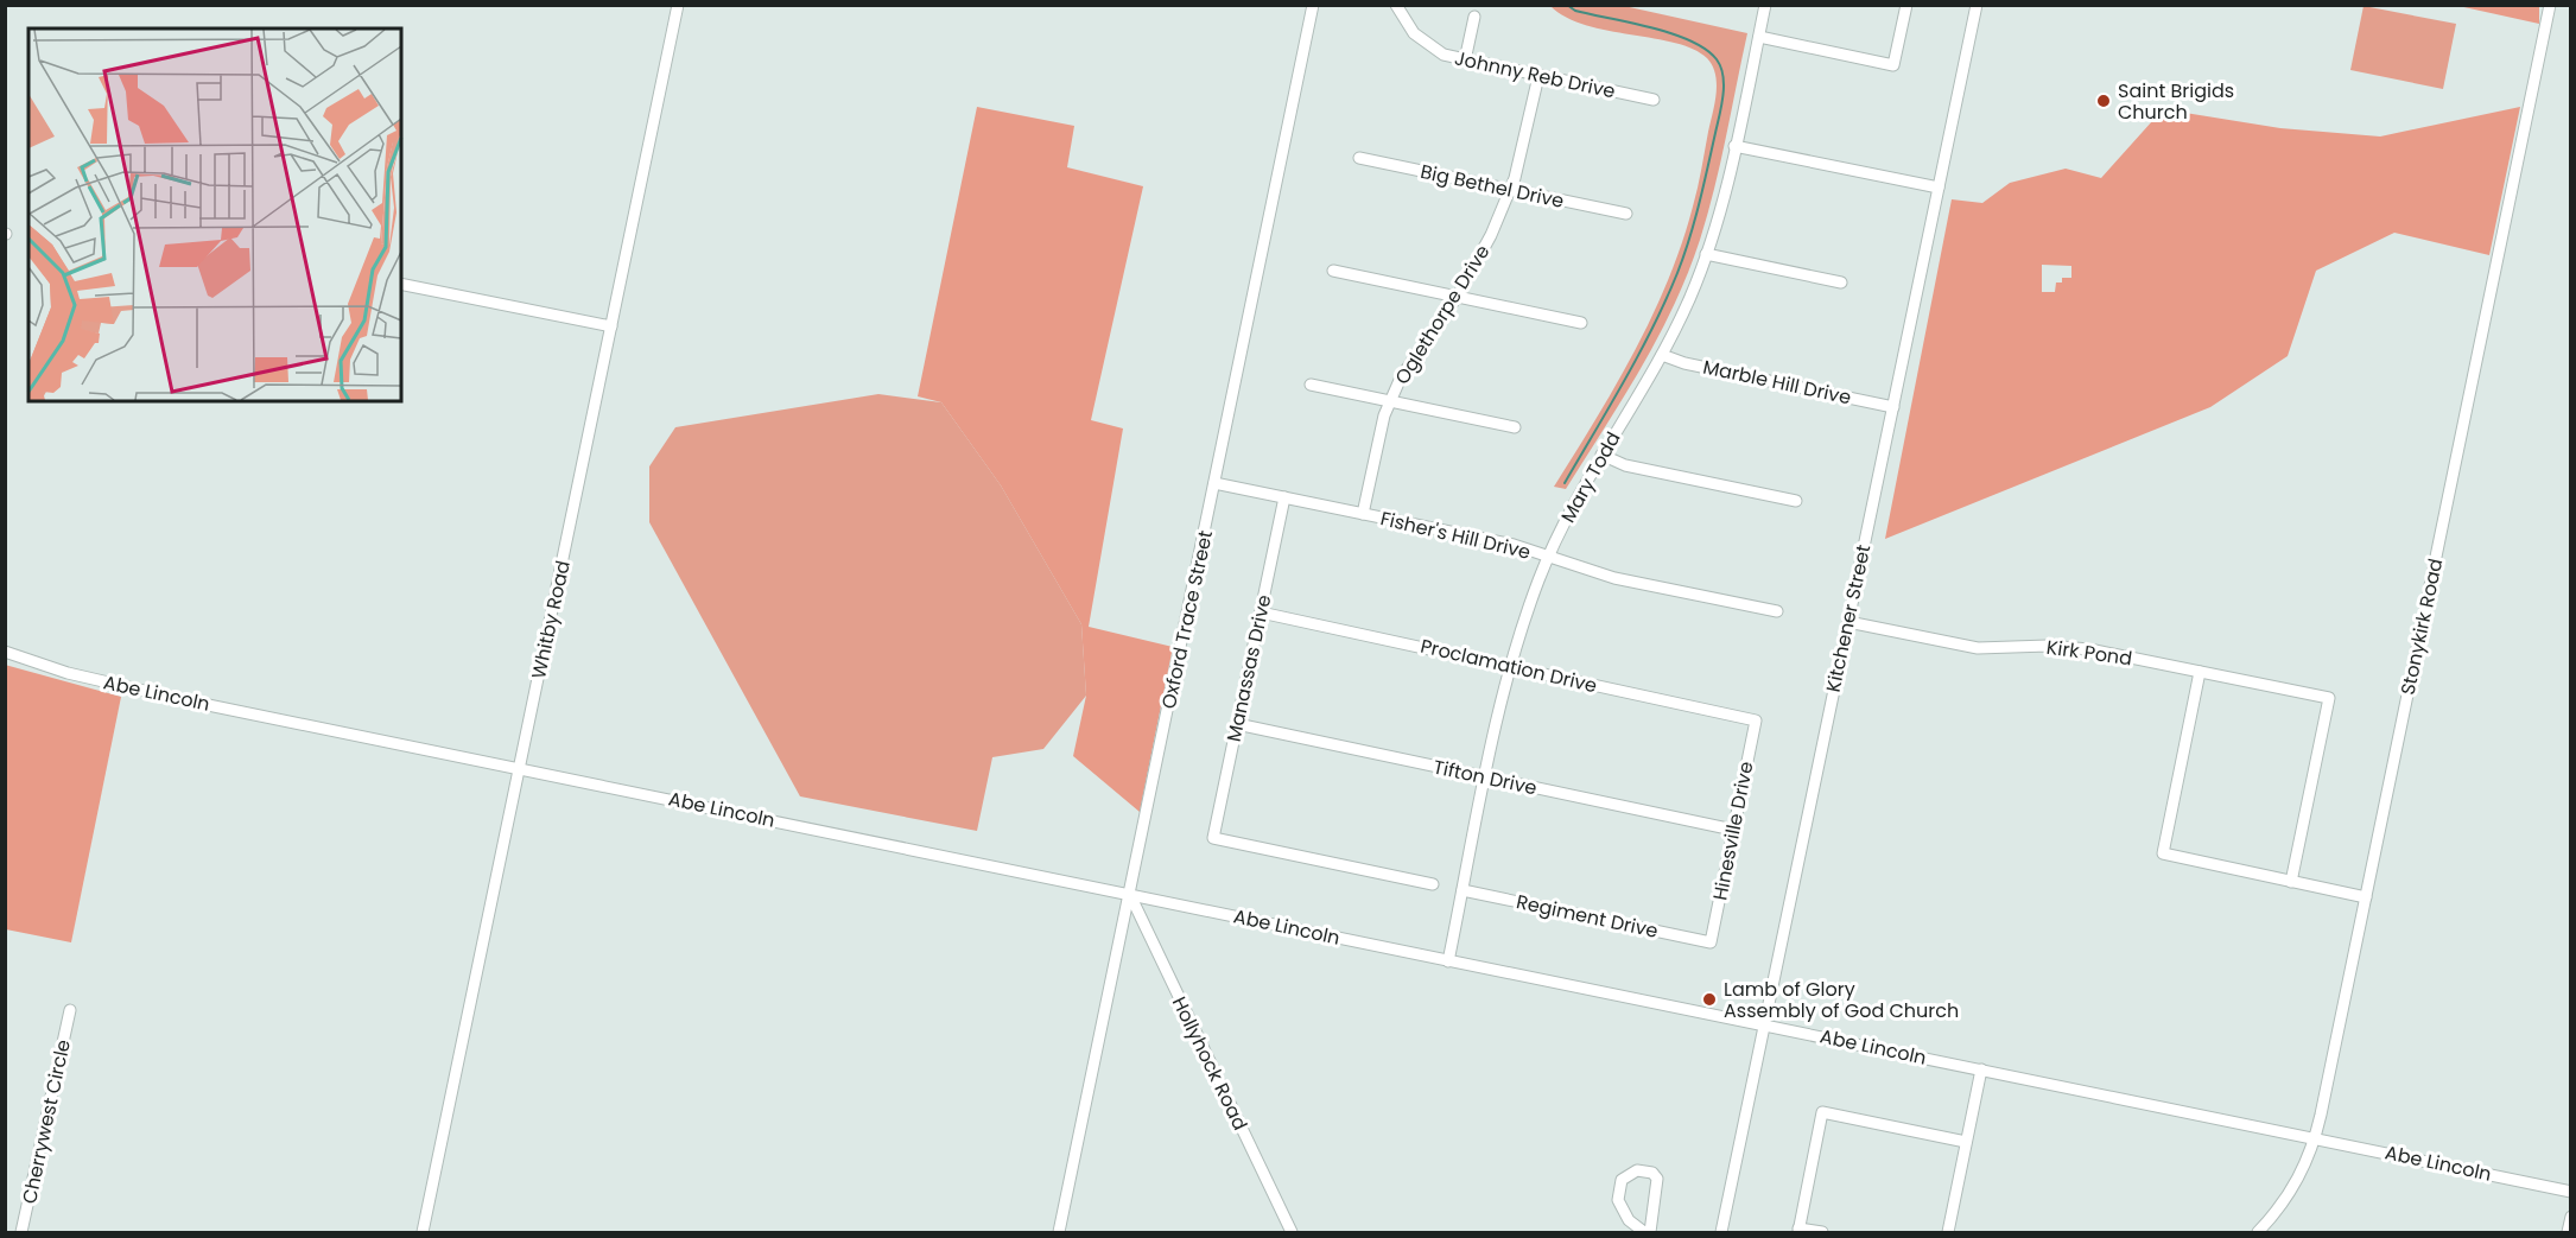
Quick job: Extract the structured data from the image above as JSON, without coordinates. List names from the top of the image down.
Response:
{
  "streets": {
    "street": [
      "Johnny Reb Drive",
      "Big Bethel Drive",
      "Oglethorpe Drive",
      "Marble Hill Drive",
      "Mary Todd",
      "Fisher's Hill Drive",
      "Kitchener Street",
      "Whitby Road",
      "Oxford Trace Street",
      "Stonykirk Road",
      "Kirk Pond",
      "Proclamation Drive",
      "Manassas Drive",
      "Abe Lincoln",
      "Tifton Drive",
      "Hinesville Drive",
      "Regiment Drive",
      "Hollyhock Road",
      "Cherrywest Circle"
    ]
  },
  "crossings": [
    ["Johnny Reb Drive", "Oglethorpe Drive"],
    ["Big Bethel Drive", "Oglethorpe Drive"],
    ["Oglethorpe Drive", "Fisher's Hill Drive"],
    ["Marble Hill Drive", "Mary Todd"],
    ["Marble Hill Drive", "Kitchener Street"],
    ["Mary Todd", "Fisher's Hill Drive"],
    ["Mary Todd", "Proclamation Drive"],
    ["Mary Todd", "Abe Lincoln"],
    ["Mary Todd", "Tifton Drive"],
    ["Mary Todd", "Regiment Drive"],
    ["Fisher's Hill Drive", "Oxford Trace Street"],
    ["Fisher's Hill Drive", "Manassas Drive"],
    ["Kitchener Street", "Kirk Pond"],
    ["Kitchener Street", "Abe Lincoln"],
    ["Whitby Road", "Abe Lincoln"],
    ["Oxford Trace Street", "Abe Lincoln"],
    ["Oxford Trace Street", "Hollyhock Road"],
    ["Stonykirk Road", "Abe Lincoln"],
    ["Proclamation Drive", "Manassas Drive"],
    ["Proclamation Drive", "Hinesville Drive"],
    ["Manassas Drive", "Tifton Drive"],
    ["Abe Lincoln", "Hollyhock Road"],
    ["Tifton Drive", "Hinesville Drive"],
    ["Hinesville Drive", "Regiment Drive"]
  ],
  "places": ["Saint Brigids Church", "Lamb of Glory Assembly of God Church"]
}
